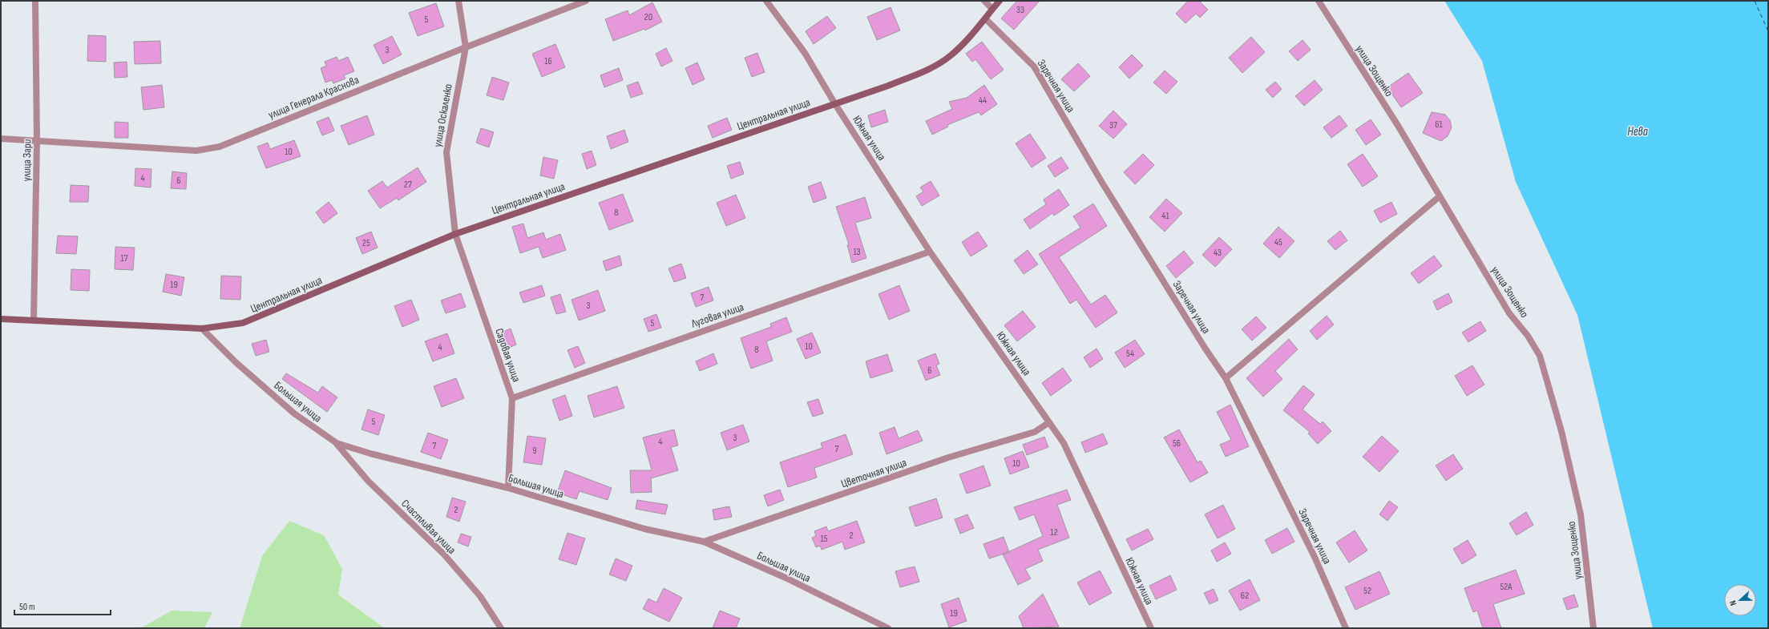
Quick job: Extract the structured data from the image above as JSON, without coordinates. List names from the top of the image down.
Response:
{
  "streets": {
    "street": [
      "улица Зощенко",
      "Заречная улица",
      "улица Генерала Краснова",
      "Центральная улица",
      "улица Оскаленко",
      "Южная улица",
      "улица Зари",
      "Луговая улица",
      "Садовая улица",
      "Большая улица",
      "Цветочная улица",
      "Счастливая улица"
    ]
  },
  "crossings": [
    ["Заречная улица", "Центральная улица"],
    ["улица Генерала Краснова", "улица Оскаленко"],
    ["улица Генерала Краснова", "улица Зари"],
    ["Центральная улица", "улица Оскаленко"],
    ["Центральная улица", "Южная улица"],
    ["Центральная улица", "улица Зари"],
    ["Центральная улица", "Садовая улица"],
    ["Центральная улица", "Большая улица"],
    ["улица Оскаленко", "Садовая улица"],
    ["Южная улица", "Луговая улица"],
    ["Южная улица", "Цветочная улица"],
    ["Луговая улица", "Садовая улица"],
    ["Садовая улица", "Большая улица"],
    ["Большая улица", "Цветочная улица"],
    ["Большая улица", "Счастливая улица"]
  ],
  "water": ["Нева"],
  "house_numbers": [
    "33",
    "20",
    "5",
    "3",
    "16",
    "44",
    "61",
    "37",
    "10",
    "4",
    "6",
    "27",
    "8",
    "41",
    "45",
    "25",
    "13",
    "43",
    "17",
    "19",
    "7",
    "3",
    "5",
    "10",
    "4",
    "8",
    "54",
    "6",
    "5",
    "3",
    "4",
    "56",
    "7",
    "7",
    "9",
    "10",
    "2",
    "12",
    "2",
    "15",
    "52А",
    "52",
    "62",
    "19"
  ],
  "scale_bar": "50 m",
  "north": "left"
}
